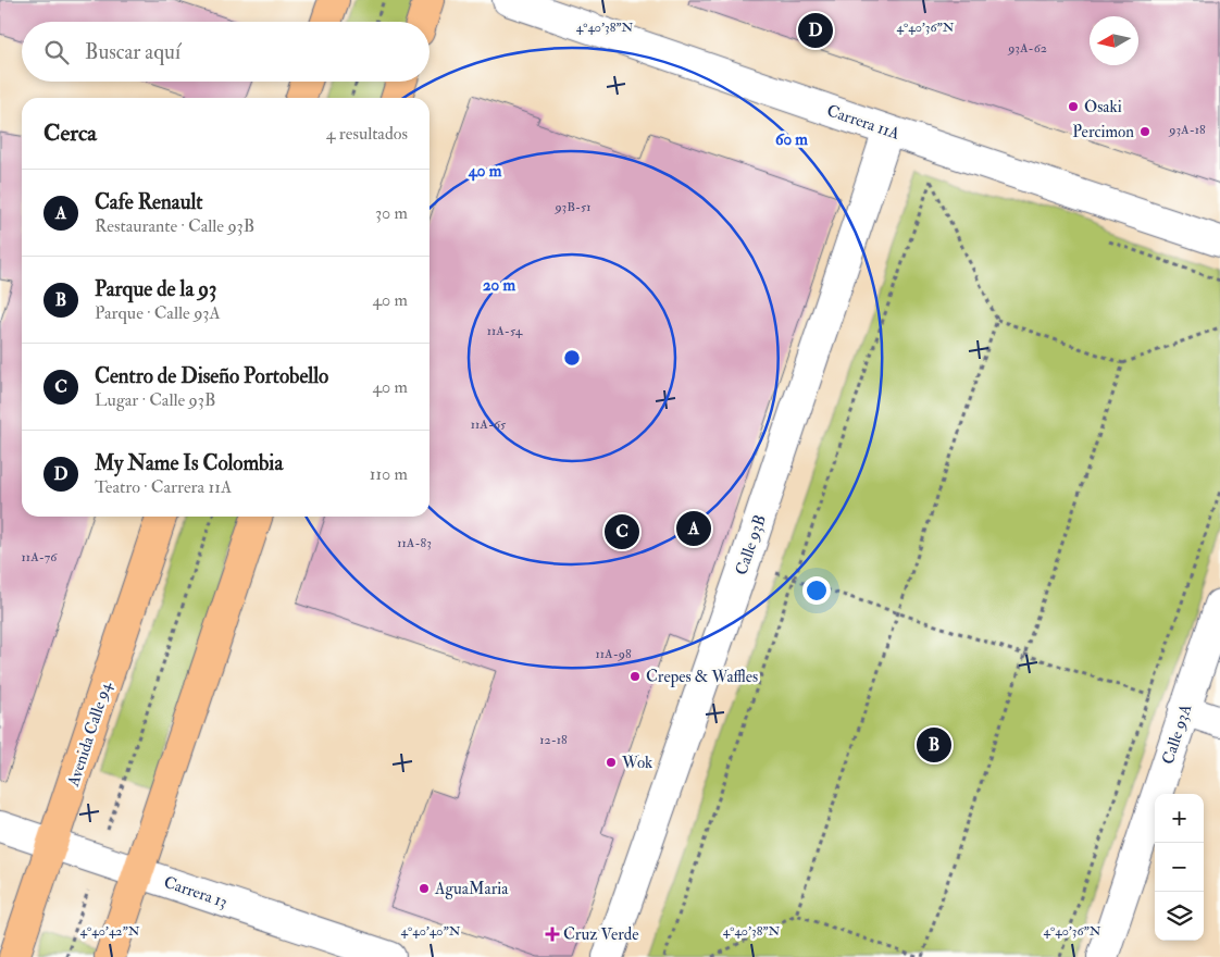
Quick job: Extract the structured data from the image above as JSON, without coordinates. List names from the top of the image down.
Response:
{
  "streets": {
    "main road": ["Avenida Calle 94"],
    "street": [
      "Carrera 11A",
      "Calle 93B",
      "Calle 93A",
      "Carrera 13"
    ]
  },
  "crossings": [
    ["Carrera 11A", "Calle 93B"],
    ["Avenida Calle 94", "Carrera 13"]
  ],
  "places": {
    "other": [
      "Osaki",
      "Percimon",
      "Crepes & Waffles",
      "Wok",
      "AguaMaria"
    ],
    "health": ["Cruz Verde"]
  },
  "house_numbers": [
    "93A-62",
    "93A-18",
    "93B-51",
    "11A-54",
    "11A-65",
    "11A-83",
    "11A-76",
    "11A-98",
    "12-18"
  ],
  "north": "left",
  "page": {
    "pins": [
      "D",
      "A",
      "C",
      "B"
    ],
    "search": "Buscar aquí",
    "heading": ["Cerca", "4 resultados"],
    "list": [
      {
        "mark": "A",
        "name": "Cafe Renault",
        "note": "Restaurante · Calle 93B",
        "value": "30 m"
      },
      {
        "mark": "B",
        "name": "Parque de la 93",
        "note": "Parque · Calle 93A",
        "value": "40 m"
      },
      {
        "mark": "C",
        "name": "Centro de Diseño Portobello",
        "note": "Lugar · Calle 93B",
        "value": "40 m"
      },
      {
        "mark": "D",
        "name": "My Name Is Colombia",
        "note": "Teatro · Carrera 11A",
        "value": "110 m"
      }
    ],
    "map_buttons": ["+", "−"]
  },
  "coordinates": [
    "4°40'38\"N",
    "4°40'36\"N",
    "4°40'42\"N",
    "4°40'40\"N"
  ],
  "rings": ["60 m", "40 m", "20 m"]
}
